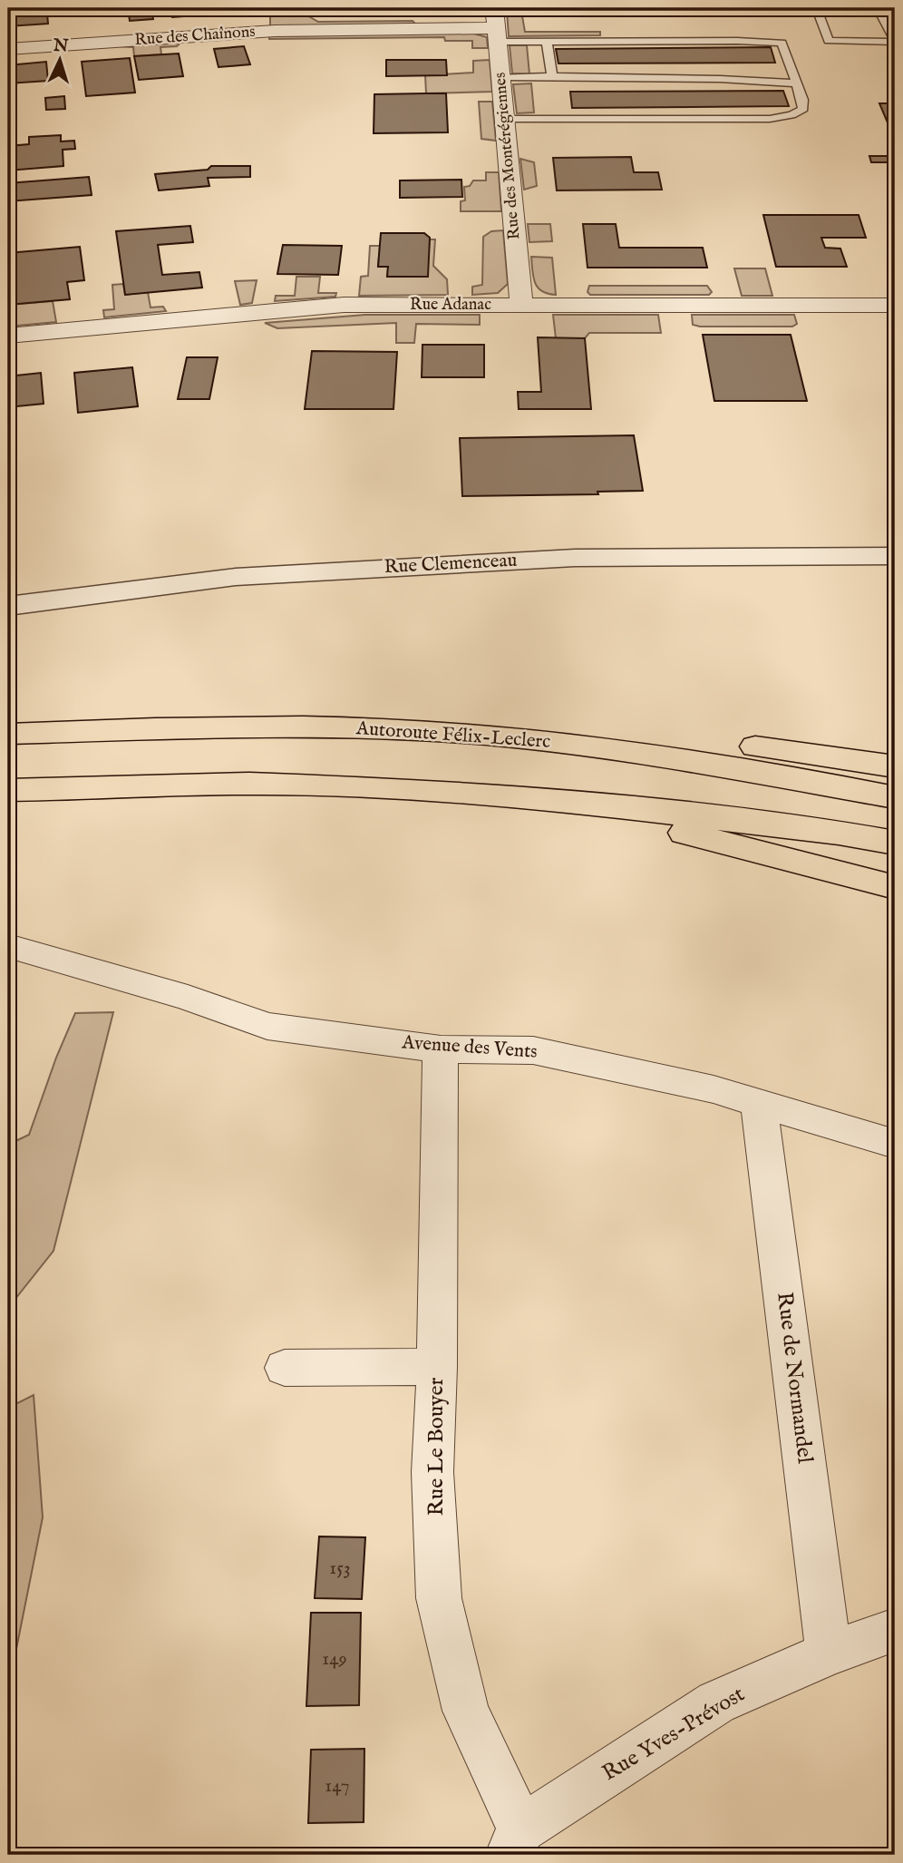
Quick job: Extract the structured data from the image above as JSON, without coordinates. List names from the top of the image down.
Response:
{
  "streets": {
    "highway": ["Autoroute Félix-Leclerc"],
    "street": [
      "Rue des Chaînons",
      "Rue des Montérégiennes",
      "Rue Adanac",
      "Rue Clemenceau",
      "Avenue des Vents",
      "Rue de Normandel",
      "Rue Le Bouyer",
      "Rue Yves-Prévost"
    ]
  },
  "crossings": [
    ["Rue des Chaînons", "Rue des Montérégiennes"],
    ["Rue des Montérégiennes", "Rue Adanac"],
    ["Avenue des Vents", "Rue de Normandel"],
    ["Avenue des Vents", "Rue Le Bouyer"],
    ["Rue de Normandel", "Rue Yves-Prévost"],
    ["Rue Le Bouyer", "Rue Yves-Prévost"]
  ],
  "house_numbers": ["153", "149", "147"],
  "north": "top"
}
